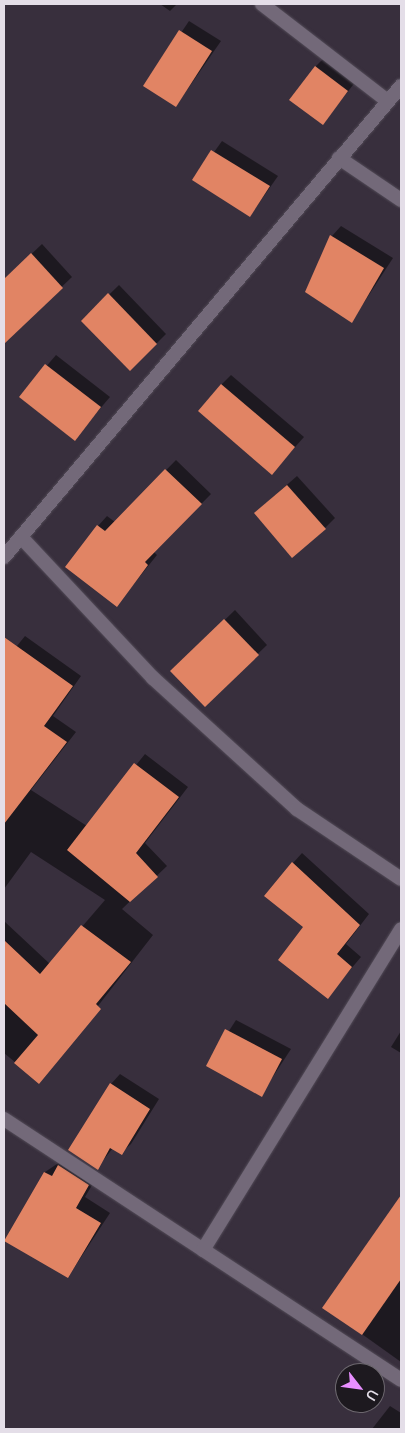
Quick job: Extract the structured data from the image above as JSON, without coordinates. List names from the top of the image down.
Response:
{
  "north": "bottom right"
}
